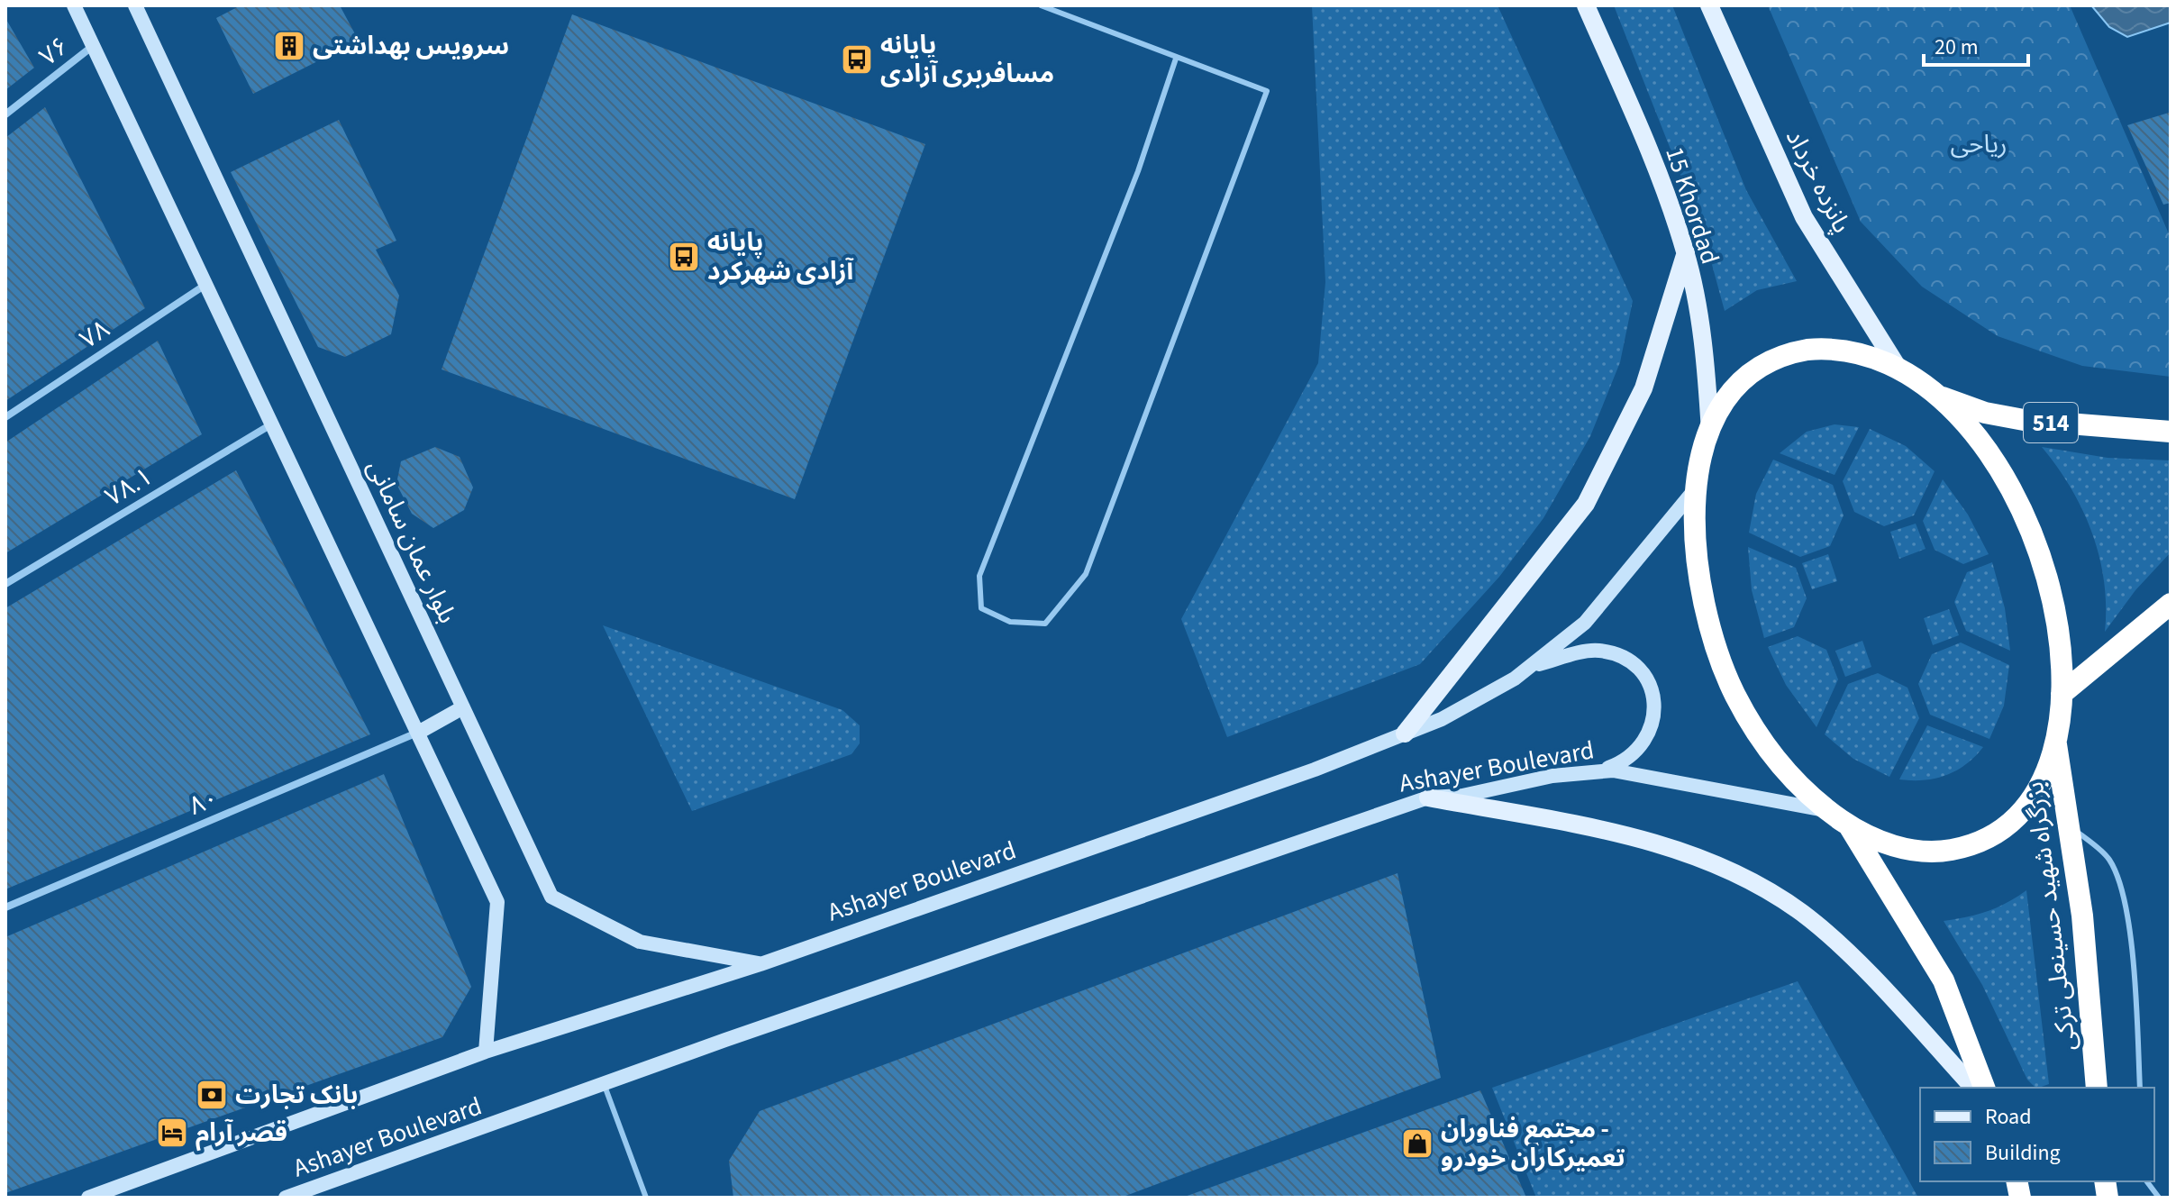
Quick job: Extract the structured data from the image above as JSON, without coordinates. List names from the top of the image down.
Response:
{
  "streets": {
    "highway": ["514", "بزرگراه شهید حسینعلی ترکی"],
    "main road": [
      "پانزده خرداد",
      "15 Khordad",
      "بلوار عمان سامانی",
      "Ashayer Boulevard"
    ],
    "street": [
      "۷۶",
      "۷۸",
      "۷۸.۱",
      "۸۰"
    ]
  },
  "crossings": [
    ["بلوار عمان سامانی", "Ashayer Boulevard"]
  ],
  "parks": ["ریاحی"],
  "places": {
    "building": ["سرویس بهداشتی"],
    "bus stop": ["پایانه مسافربری آزادی", "پایانه آزادی شهرکرد"],
    "bank": ["بانک تجارت"],
    "hotel": ["قصر آرام"],
    "shop": ["مجتمع فناوران - تعمیرکاران خودرو"]
  },
  "legend": ["Road", "Building"],
  "scale_bar": "20 m"
}
